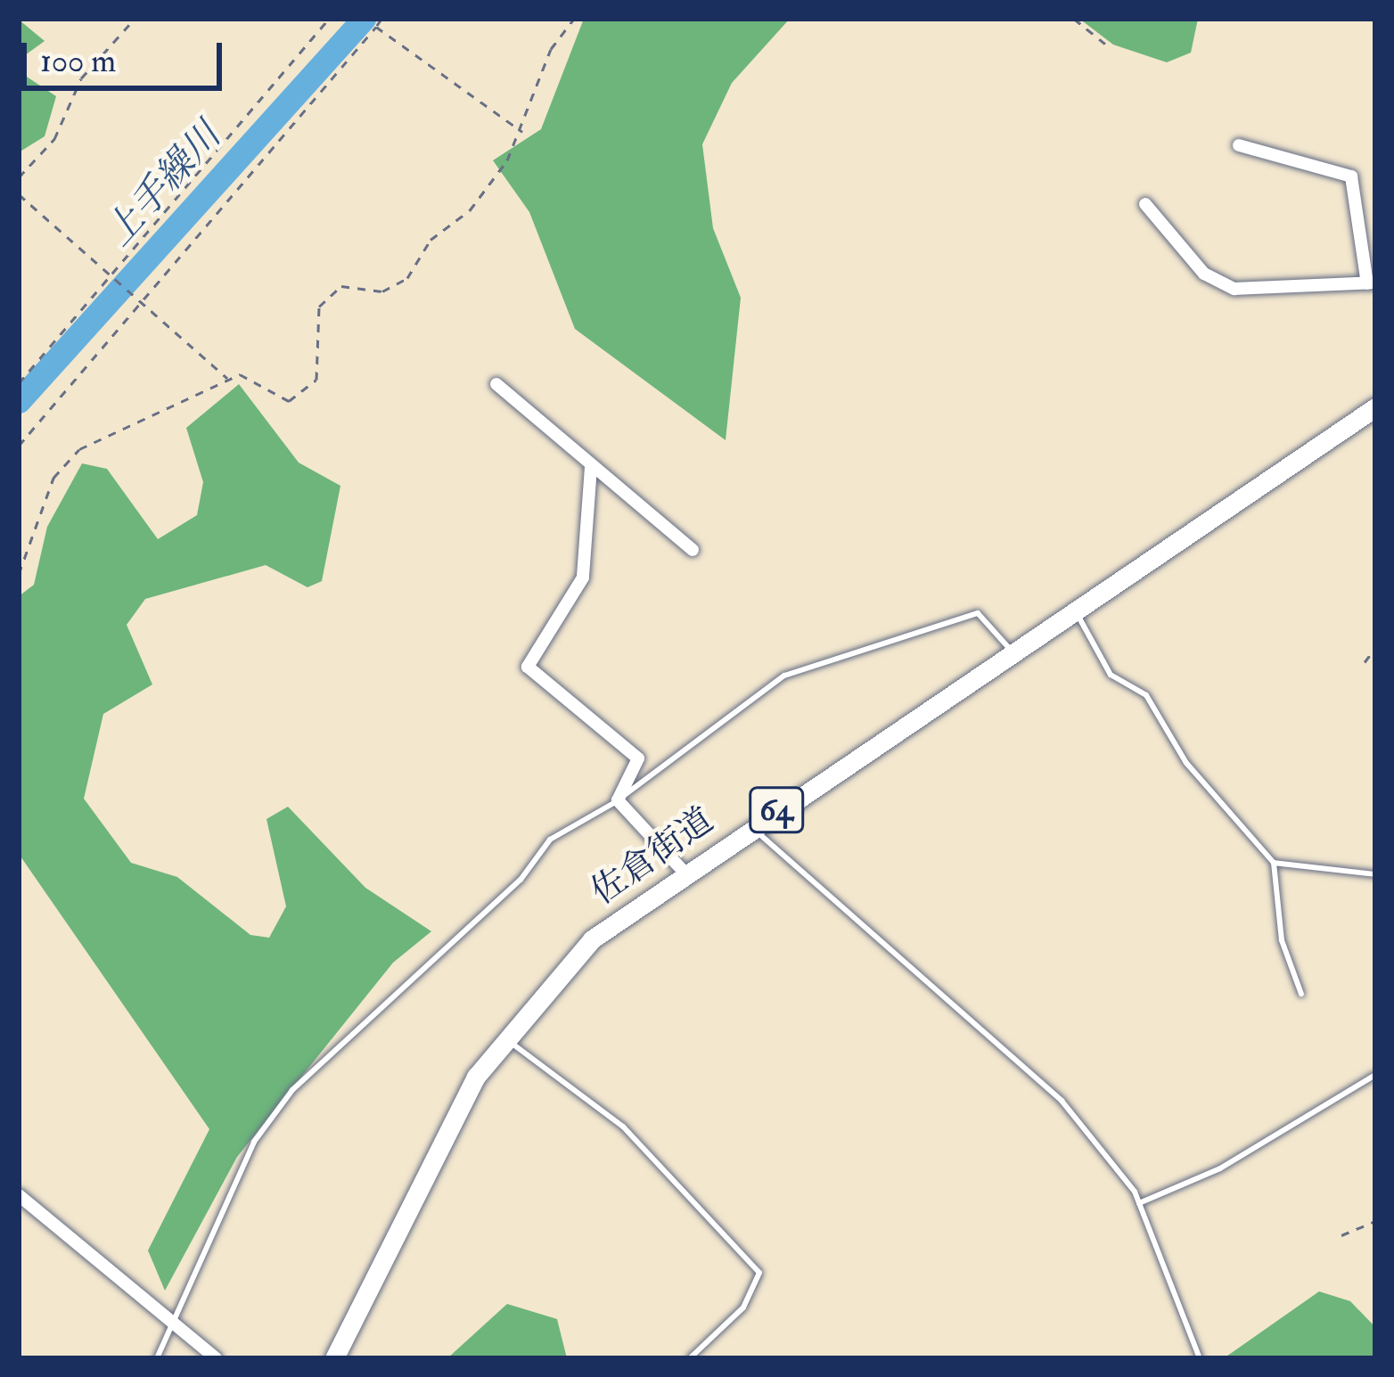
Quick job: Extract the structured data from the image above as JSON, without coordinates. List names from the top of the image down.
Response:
{
  "streets": {
    "main road": ["64", "佐倉街道"]
  },
  "water": ["上手繰川"],
  "scale_bar": "100 m"
}
